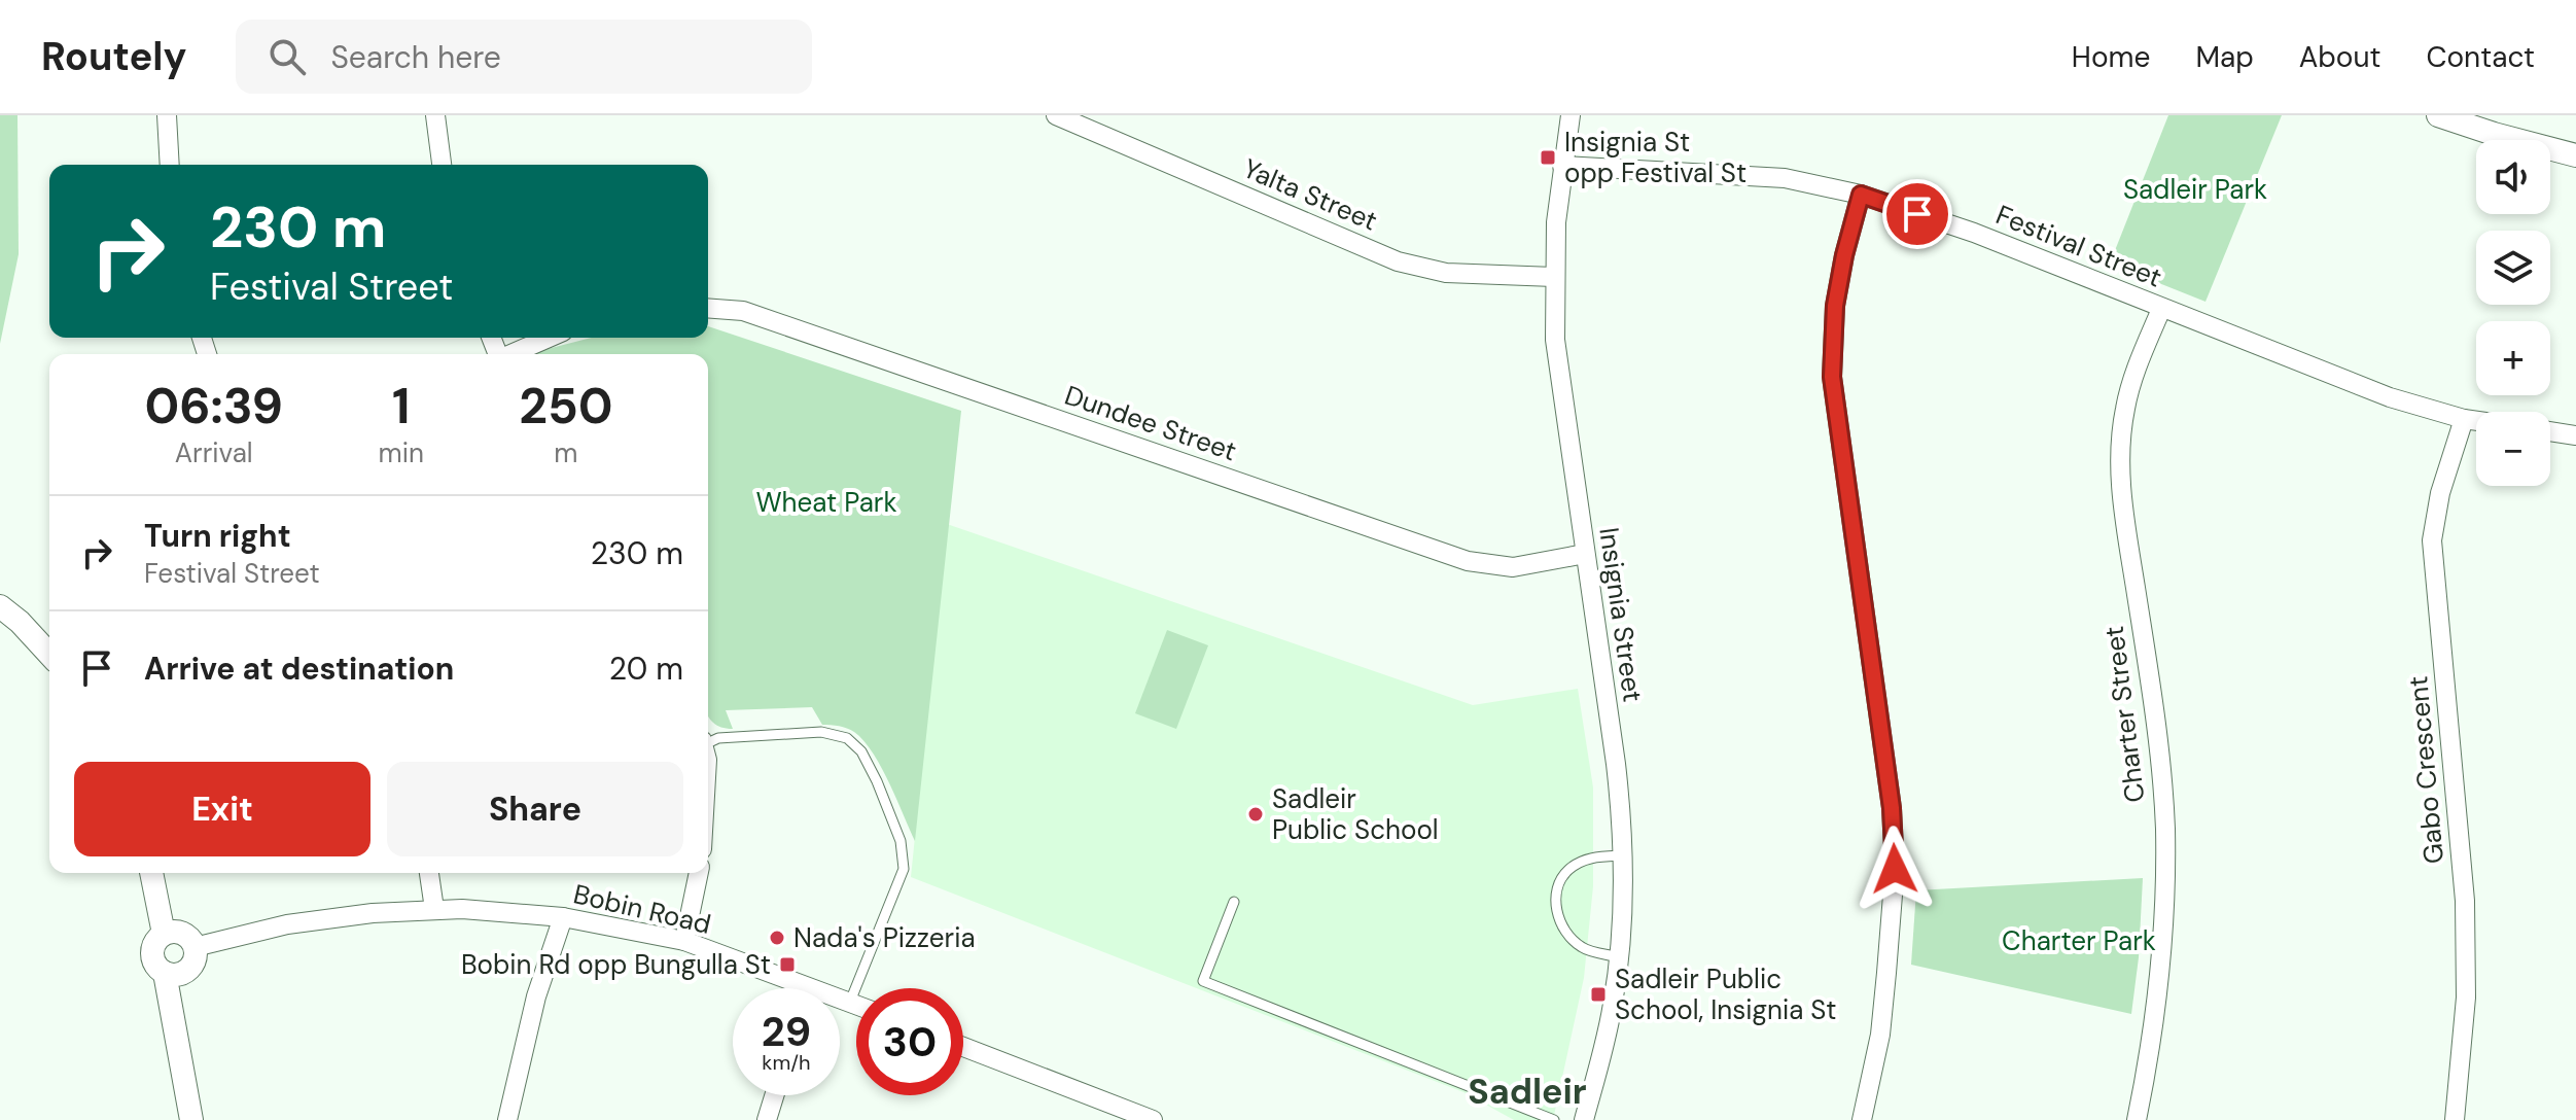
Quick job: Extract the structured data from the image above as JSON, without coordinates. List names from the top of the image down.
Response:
{
  "streets": {
    "street": [
      "Yalta Street",
      "Festival Street",
      "Dundee Street",
      "Insignia Street",
      "Charter Street",
      "Gabo Crescent",
      "Bobin Road"
    ]
  },
  "crossings": [
    ["Yalta Street", "Insignia Street"],
    ["Festival Street", "Insignia Street"],
    ["Festival Street", "Charter Street"],
    ["Festival Street", "Gabo Crescent"],
    ["Dundee Street", "Insignia Street"]
  ],
  "districts": ["Sadleir"],
  "parks": ["Sadleir Park", "Wheat Park", "Charter Park"],
  "places": {
    "transit": ["Insignia St opp Festival St", "Bobin Rd opp Bungulla St", "Sadleir Public School, Insignia St"],
    "other": ["Sadleir Public School", "Nada's Pizzeria"]
  },
  "page": {
    "header": "Routely",
    "search": "Search here",
    "nav": [
      "Home",
      "Map",
      "About",
      "Contact"
    ],
    "map_buttons": ["+", "−"],
    "turn": ["230 m", "Festival Street"],
    "eta": [
      "06:39",
      "Arrival",
      "1",
      "min",
      "250",
      "m"
    ],
    "list": [
      {
        "name": "Turn right",
        "note": "Festival Street",
        "value": "230 m"
      },
      {
        "name": "Arrive at destination",
        "value": "20 m"
      }
    ],
    "buttons": ["Exit", "Share"],
    "speed": "29 km/h",
    "limit": "30"
  }
}
